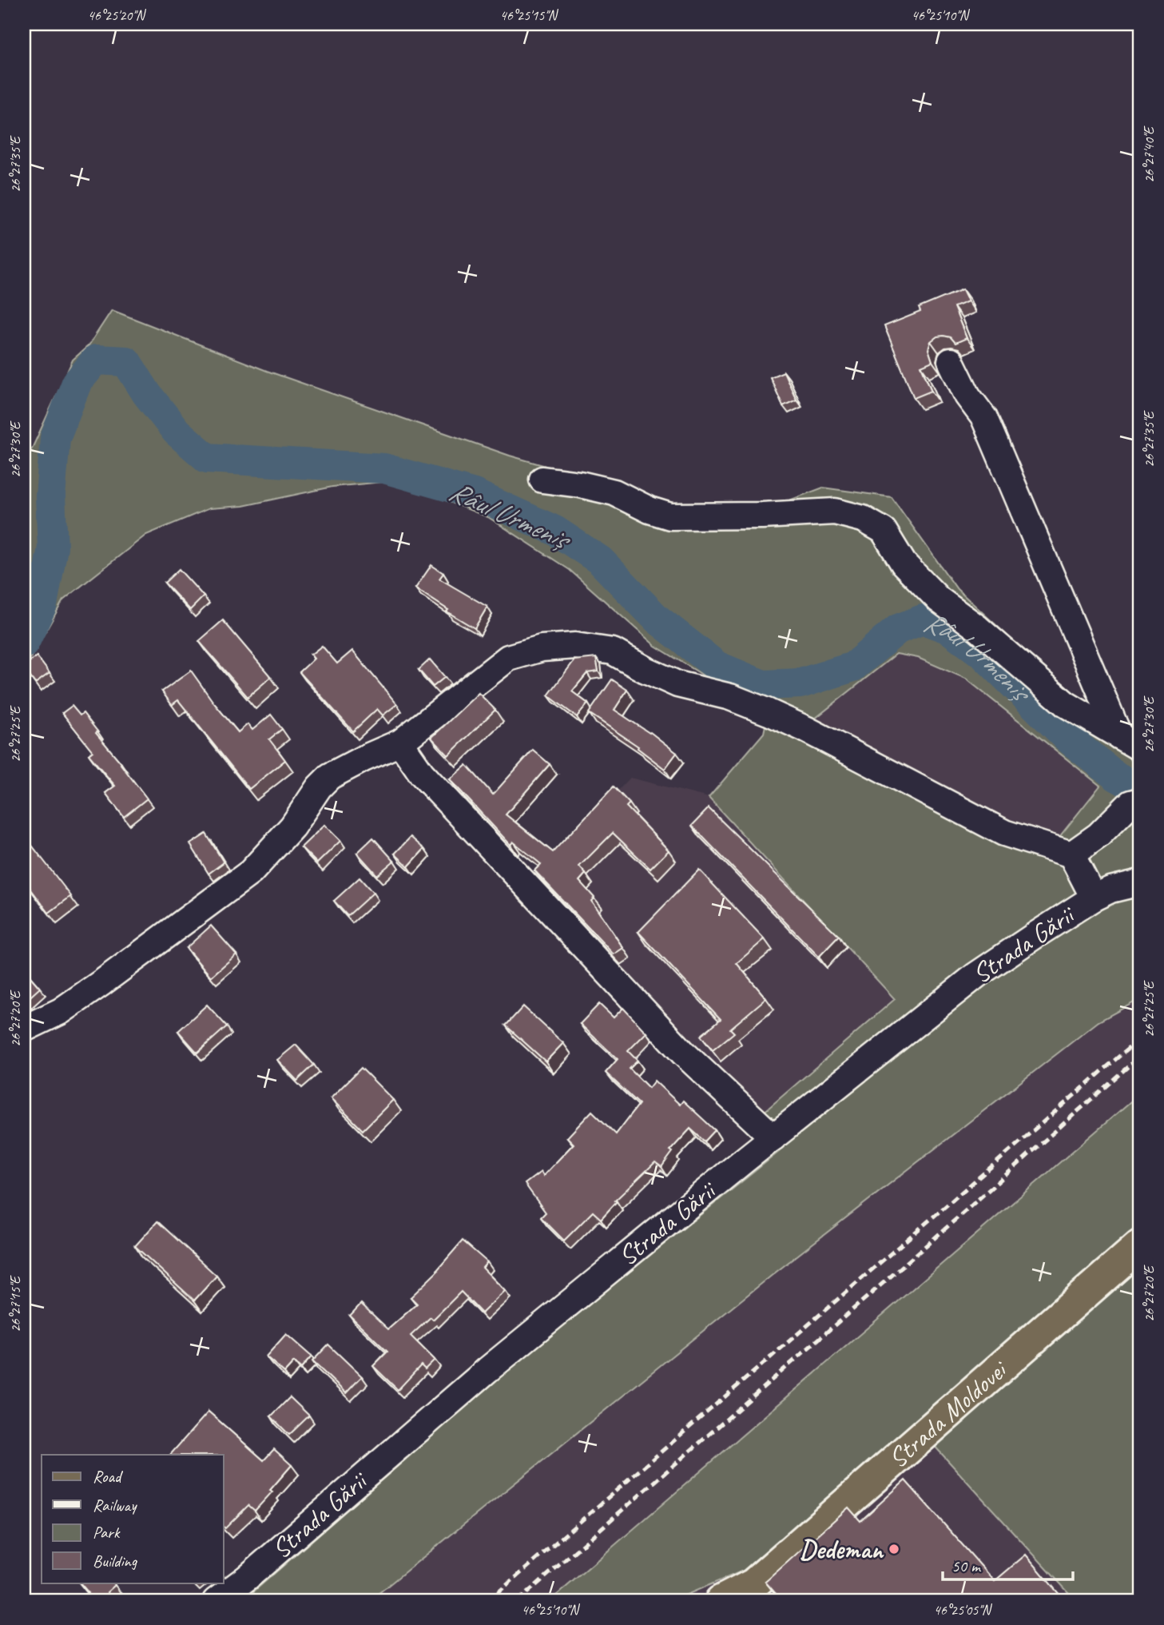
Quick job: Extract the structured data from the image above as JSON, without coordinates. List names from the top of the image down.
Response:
{
  "streets": {
    "main road": ["Strada Moldovei"],
    "street": ["Strada Gării"]
  },
  "water": ["Râul Urmeniș"],
  "places": ["Dedeman"],
  "legend": [
    "Road",
    "Railway",
    "Park",
    "Building"
  ],
  "scale_bar": "50 m",
  "coordinates": [
    "46°25'20\"N",
    "46°25'15\"N",
    "46°25'10\"N",
    "26°27'40\"E",
    "26°27'35\"E",
    "26°27'30\"E",
    "26°27'25\"E",
    "26°27'20\"E",
    "26°27'15\"E",
    "46°25'05\"N"
  ]
}
